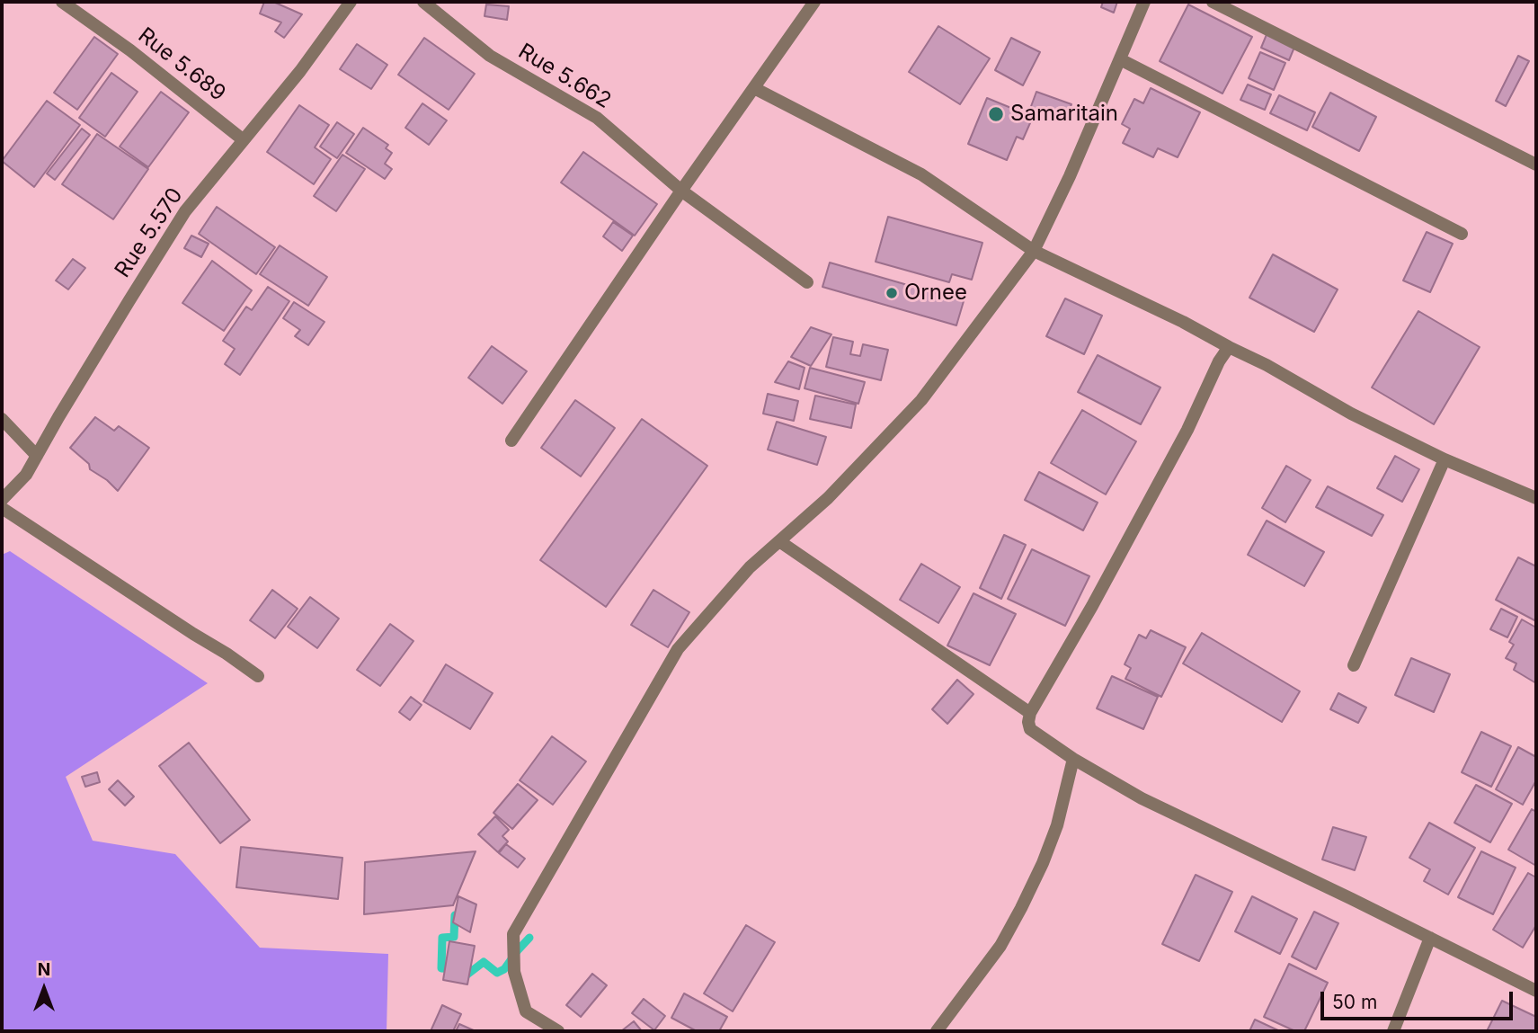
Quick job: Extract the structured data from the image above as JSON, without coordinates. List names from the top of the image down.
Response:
{
  "streets": {
    "street": ["Rue 5.689", "Rue 5.662", "Rue 5.570"]
  },
  "crossings": [
    ["Rue 5.689", "Rue 5.570"]
  ],
  "places": ["Samaritain", "Ornee"],
  "scale_bar": "50 m",
  "north": "top"
}
